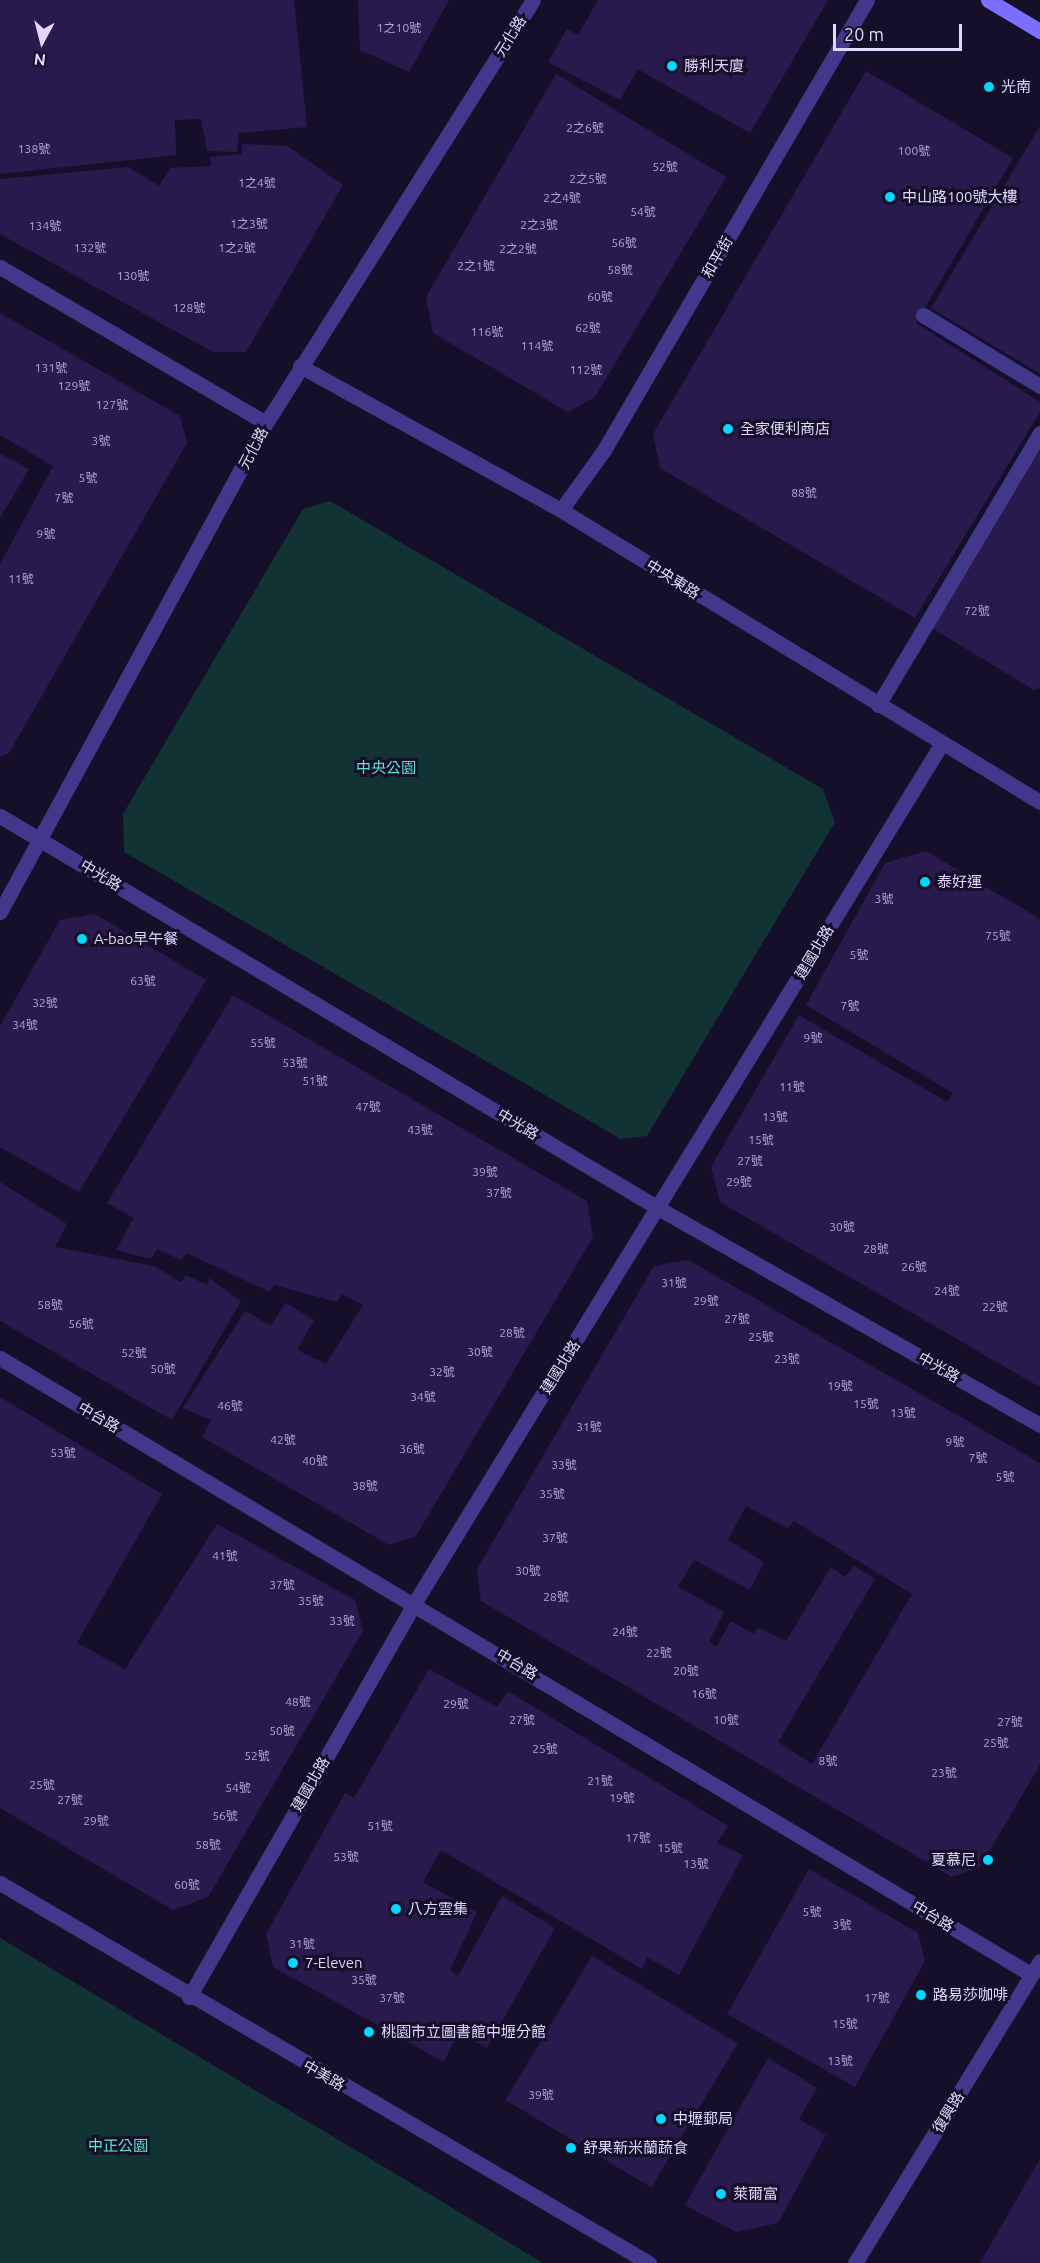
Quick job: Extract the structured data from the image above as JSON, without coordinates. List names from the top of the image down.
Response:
{
  "streets": {
    "street": [
      "元化路",
      "和平街",
      "中央東路",
      "中光路",
      "建國北路",
      "中台路",
      "中美路",
      "復興路"
    ]
  },
  "crossings": [
    ["元化路", "中央東路"],
    ["元化路", "中光路"],
    ["和平街", "中央東路"],
    ["中央東路", "建國北路"],
    ["中光路", "建國北路"],
    ["建國北路", "中台路"],
    ["建國北路", "中美路"],
    ["中台路", "復興路"]
  ],
  "parks": ["中央公園", "中正公園"],
  "places": [
    "勝利天廈",
    "光南",
    "中山路100號大樓",
    "全家便利商店",
    "泰好運",
    "A-bao早午餐",
    "夏慕尼",
    "八方雲集",
    "7-Eleven",
    "路易莎咖啡",
    "桃園市立圖書館中壢分館",
    "中壢郵局",
    "舒果新米蘭蔬食",
    "萊爾富"
  ],
  "house_numbers": [
    "1之10號",
    "2之6號",
    "138號",
    "100號",
    "52號",
    "2之5號",
    "1之4號",
    "2之4號",
    "54號",
    "1之3號",
    "2之3號",
    "134號",
    "56號",
    "132號",
    "1之2號",
    "2之2號",
    "2之1號",
    "58號",
    "130號",
    "60號",
    "128號",
    "62號",
    "116號",
    "114號",
    "131號",
    "112號",
    "129號",
    "127號",
    "3號",
    "5號",
    "88號",
    "7號",
    "9號",
    "11號",
    "72號",
    "3號",
    "75號",
    "5號",
    "63號",
    "32號",
    "7號",
    "34號",
    "9號",
    "55號",
    "53號",
    "51號",
    "11號",
    "47號",
    "13號",
    "43號",
    "15號",
    "27號",
    "39號",
    "29號",
    "37號",
    "30號",
    "28號",
    "26號",
    "31號",
    "24號",
    "29號",
    "58號",
    "22號",
    "27號",
    "56號",
    "28號",
    "25號",
    "30號",
    "52號",
    "23號",
    "50號",
    "32號",
    "19號",
    "34號",
    "15號",
    "46號",
    "13號",
    "31號",
    "42號",
    "9號",
    "36號",
    "53號",
    "7號",
    "40號",
    "33號",
    "5號",
    "38號",
    "35號",
    "37號",
    "41號",
    "30號",
    "37號",
    "28號",
    "35號",
    "33號",
    "24號",
    "22號",
    "20號",
    "16號",
    "48號",
    "29號",
    "27號",
    "10號",
    "27號",
    "50號",
    "25號",
    "25號",
    "52號",
    "8號",
    "23號",
    "21號",
    "25號",
    "54號",
    "19號",
    "27號",
    "56號",
    "29號",
    "51號",
    "17號",
    "58號",
    "15號",
    "53號",
    "13號",
    "60號",
    "5號",
    "3號",
    "31號",
    "35號",
    "37號",
    "17號",
    "15號",
    "13號",
    "39號"
  ],
  "scale_bar": "20 m",
  "north": "bottom"
}
